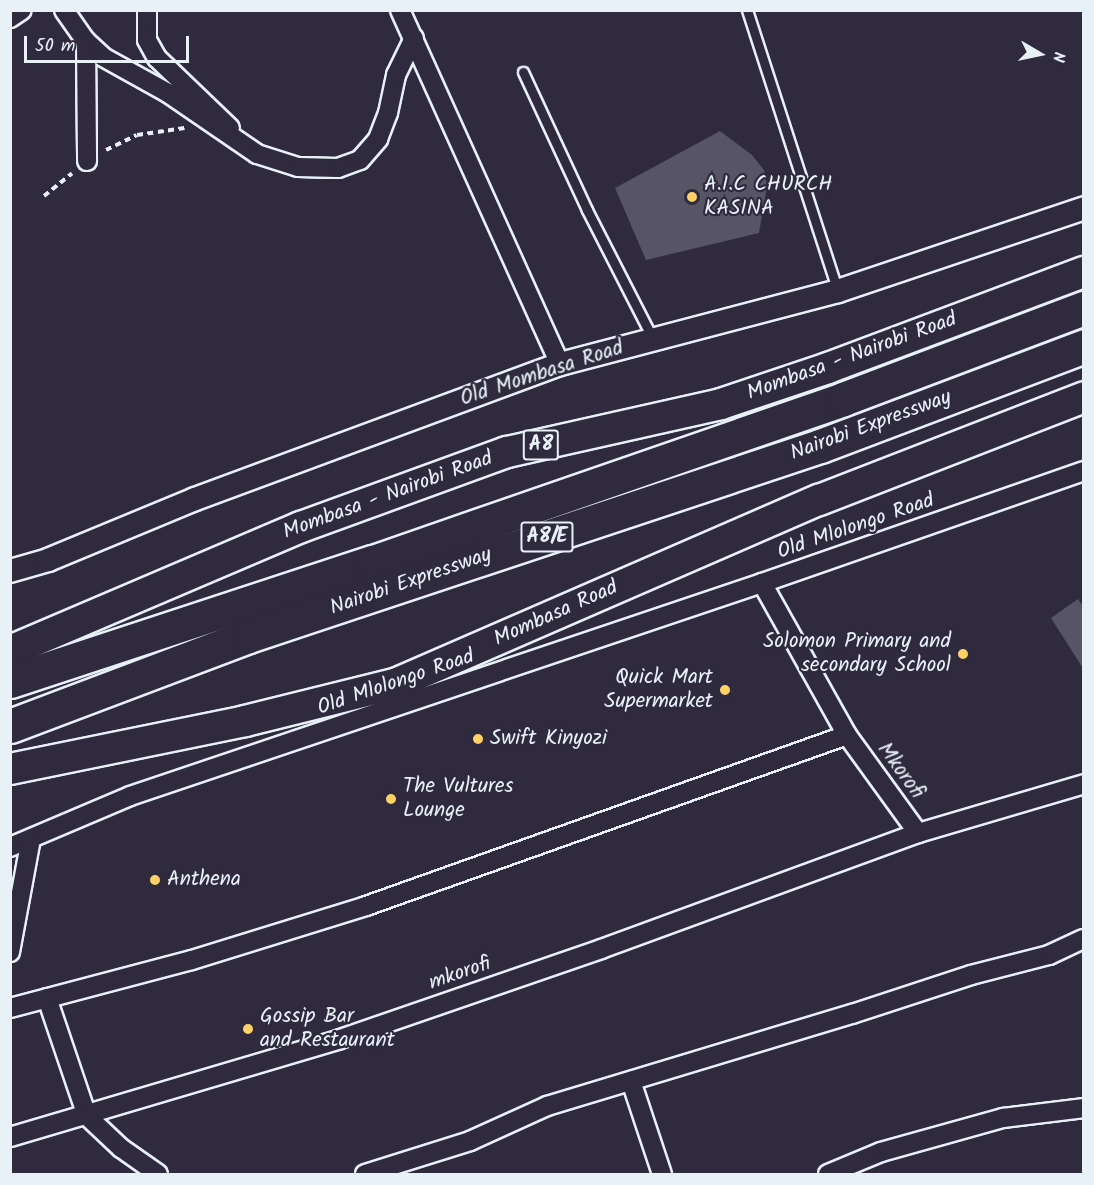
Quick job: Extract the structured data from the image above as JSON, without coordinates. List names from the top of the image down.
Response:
{
  "streets": {
    "highway": [
      "Mombasa - Nairobi Road",
      "Nairobi Expressway",
      "A8",
      "A8/E",
      "Mombasa Road"
    ],
    "street": [
      "Old Mombasa Road",
      "Old Mlolongo Road",
      "Mkorofi",
      "mkorofi"
    ]
  },
  "crossings": [
    ["Old Mlolongo Road", "Mkorofi"],
    ["Mkorofi", "mkorofi"]
  ],
  "places": [
    "A.I.C CHURCH KASINA",
    "Solomon Primary and secondary School",
    "Quick Mart Supermarket",
    "Swift Kinyozi",
    "The Vultures Lounge",
    "Anthena",
    "Gossip Bar and Restaurant"
  ],
  "scale_bar": "50 m",
  "north": "right"
}
